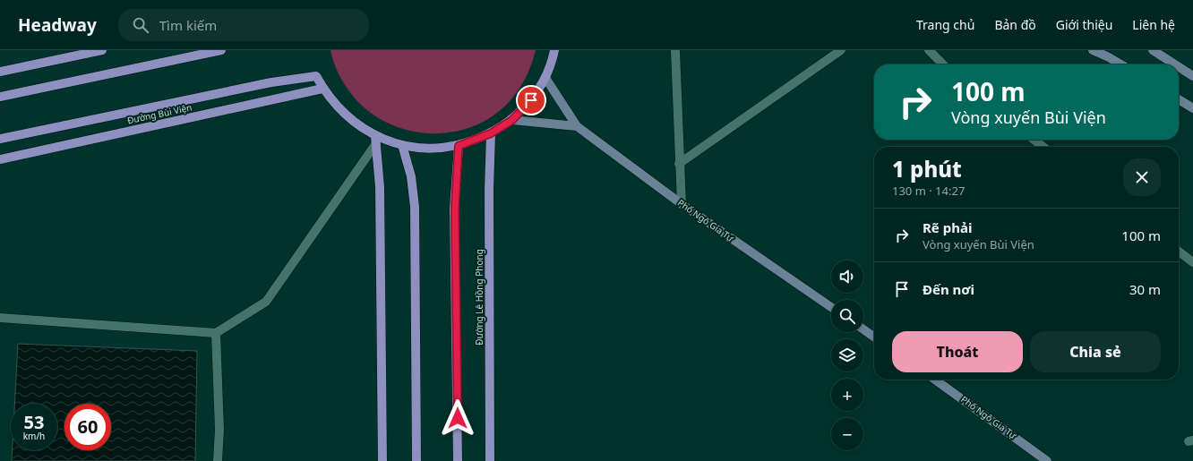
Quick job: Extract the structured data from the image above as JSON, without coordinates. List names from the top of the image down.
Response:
{
  "streets": {
    "main road": ["Đường Bùi Viện", "Phố Ngô Gia Tự", "Đường Lê Hồng Phong"]
  },
  "page": {
    "header": "Headway",
    "search": "Tìm kiếm",
    "nav": [
      "Trang chủ",
      "Bản đồ",
      "Giới thiệu",
      "Liên hệ"
    ],
    "turn": ["100 m", "Vòng xuyến Bùi Viện"],
    "heading": ["1 phút", "130 m · 14:27"],
    "list": [
      {
        "name": "Rẽ phải",
        "note": "Vòng xuyến Bùi Viện",
        "value": "100 m"
      },
      {
        "name": "Đến nơi",
        "value": "30 m"
      }
    ],
    "map_buttons": ["+", "−"],
    "buttons": ["Thoát", "Chia sẻ"],
    "speed": "53 km/h",
    "limit": "60"
  }
}
